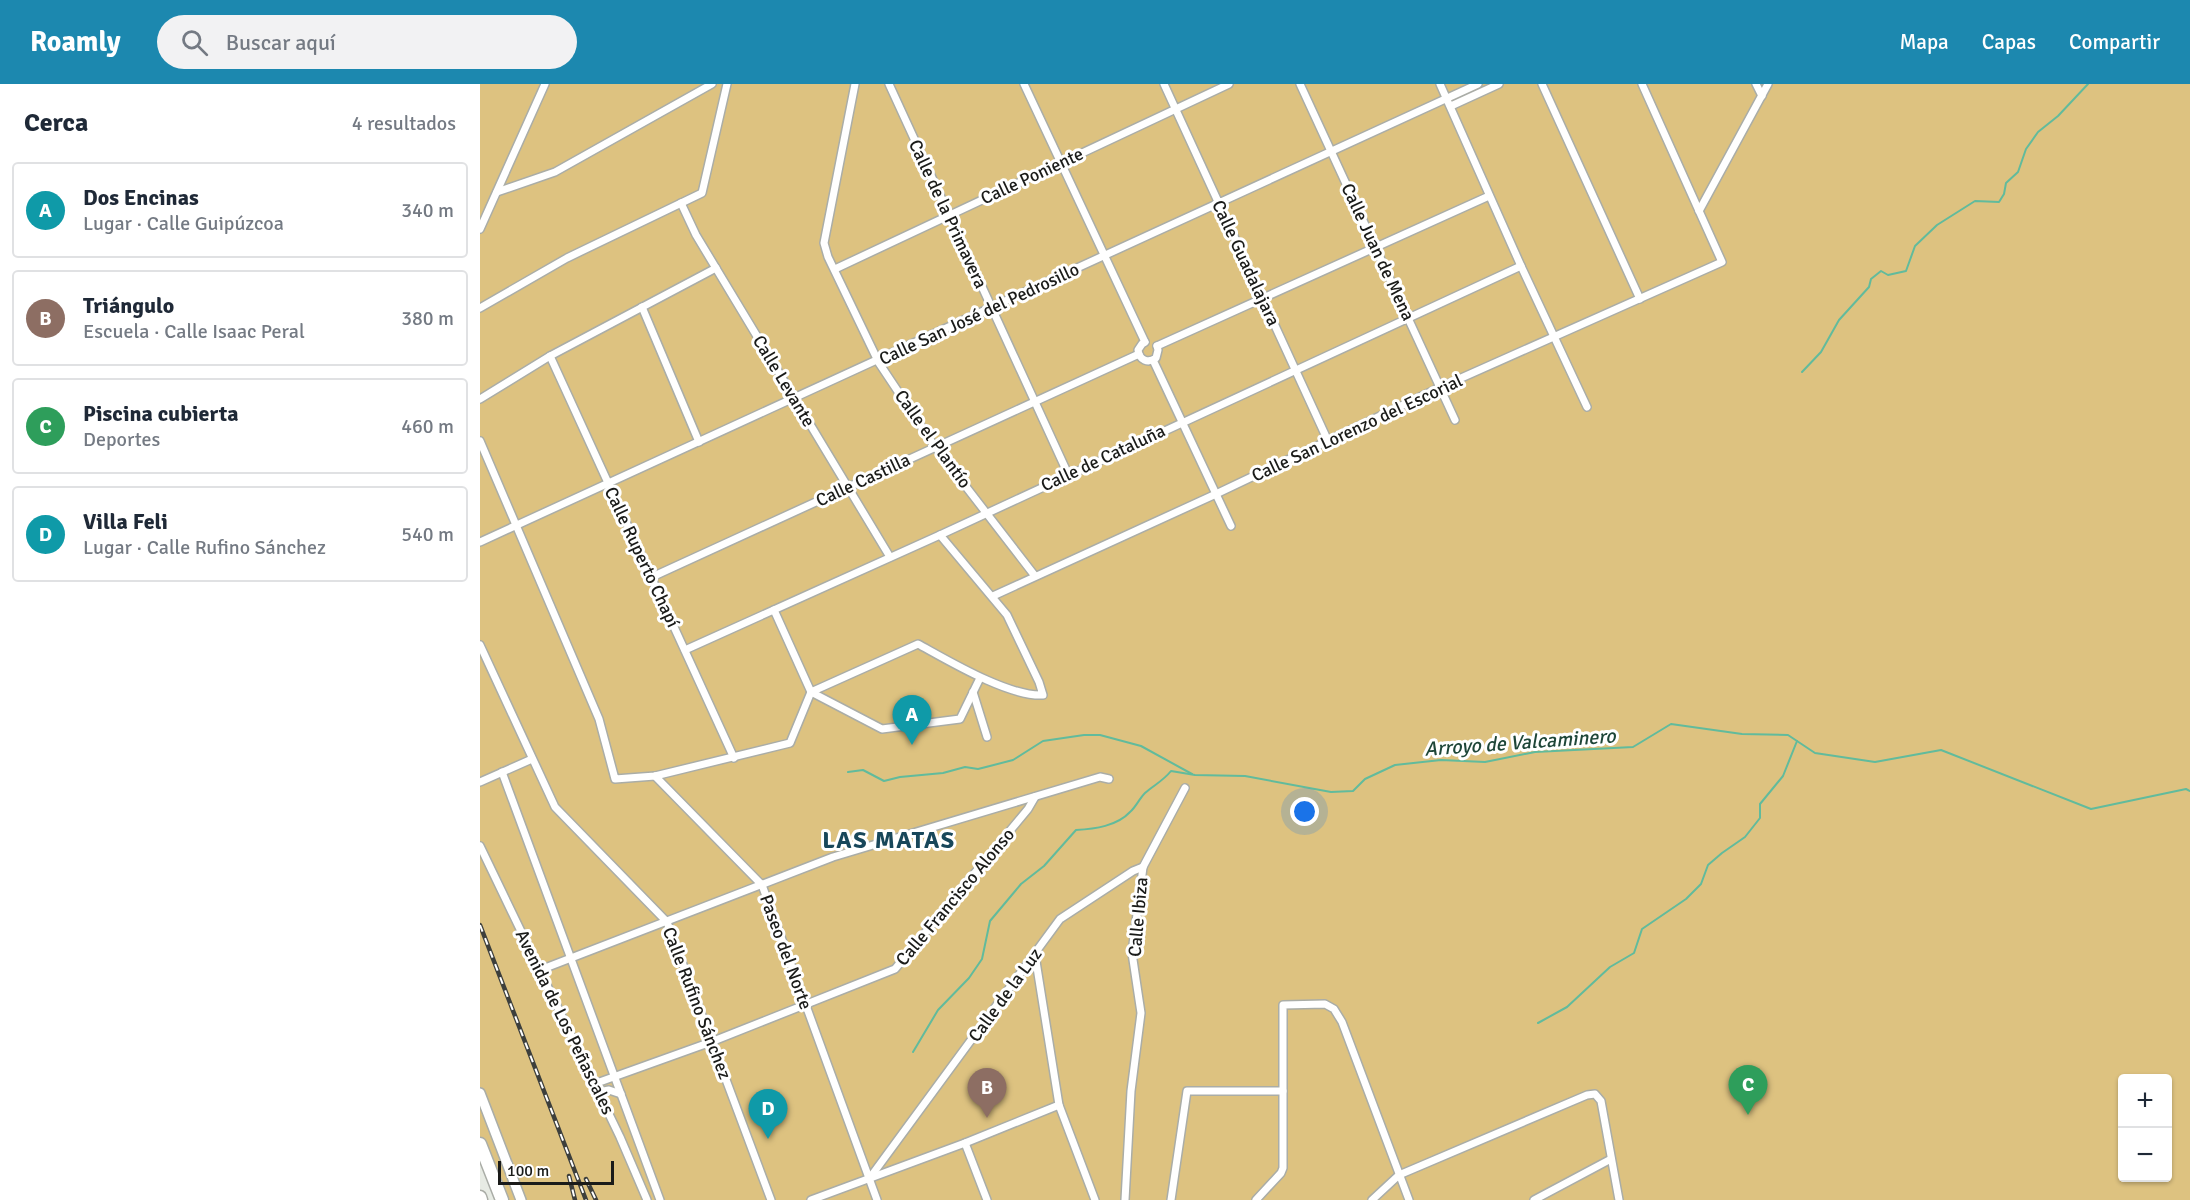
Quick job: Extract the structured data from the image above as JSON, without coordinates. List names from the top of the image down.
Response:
{
  "streets": {
    "street": [
      "Calle Poniente",
      "Calle de la Primavera",
      "Calle Juan de Mena",
      "Calle Guadalajara",
      "Calle San José del Pedrosillo",
      "Calle Levante",
      "Calle San Lorenzo del Escorial",
      "Calle el Plantío",
      "Calle de Cataluña",
      "Calle Castilla",
      "Calle Ruperto Chapí",
      "Calle Francisco Alonso",
      "Calle Ibiza",
      "Paseo del Norte",
      "Calle de la Luz",
      "Calle Rufino Sánchez",
      "Avenida de Los Peñascales"
    ]
  },
  "crossings": [
    ["Calle Poniente", "Calle de la Primavera"],
    ["Calle Poniente", "Calle Guadalajara"],
    ["Calle Poniente", "Calle el Plantío"],
    ["Calle de la Primavera", "Calle San José del Pedrosillo"],
    ["Calle de la Primavera", "Calle de Cataluña"],
    ["Calle de la Primavera", "Calle Castilla"],
    ["Calle Juan de Mena", "Calle San José del Pedrosillo"],
    ["Calle Juan de Mena", "Calle San Lorenzo del Escorial"],
    ["Calle Juan de Mena", "Calle de Cataluña"],
    ["Calle Guadalajara", "Calle San José del Pedrosillo"],
    ["Calle Guadalajara", "Calle San Lorenzo del Escorial"],
    ["Calle Guadalajara", "Calle de Cataluña"],
    ["Calle San José del Pedrosillo", "Calle Levante"],
    ["Calle San José del Pedrosillo", "Calle el Plantío"],
    ["Calle San José del Pedrosillo", "Calle Ruperto Chapí"],
    ["Calle Levante", "Calle de Cataluña"],
    ["Calle Levante", "Calle Castilla"],
    ["Calle San Lorenzo del Escorial", "Calle el Plantío"],
    ["Calle el Plantío", "Calle de Cataluña"],
    ["Calle el Plantío", "Calle Castilla"],
    ["Calle de Cataluña", "Calle Ruperto Chapí"],
    ["Calle Castilla", "Calle Ruperto Chapí"],
    ["Calle Francisco Alonso", "Paseo del Norte"],
    ["Calle Francisco Alonso", "Calle Rufino Sánchez"],
    ["Calle Francisco Alonso", "Avenida de Los Peñascales"],
    ["Calle Ibiza", "Calle de la Luz"],
    ["Paseo del Norte", "Calle de la Luz"]
  ],
  "districts": ["LAS MATAS"],
  "water": ["Arroyo de Valcaminero"],
  "scale_bar": "100 m",
  "page": {
    "header": "Roamly",
    "search": "Buscar aquí",
    "nav": ["Mapa", "Capas", "Compartir"],
    "heading": ["Cerca", "4 resultados"],
    "list": [
      {
        "mark": "A",
        "name": "Dos Encinas",
        "note": "Lugar · Calle Guipúzcoa",
        "value": "340 m"
      },
      {
        "mark": "B",
        "name": "Triángulo",
        "note": "Escuela · Calle Isaac Peral",
        "value": "380 m"
      },
      {
        "mark": "C",
        "name": "Piscina cubierta",
        "note": "Deportes",
        "value": "460 m"
      },
      {
        "mark": "D",
        "name": "Villa Feli",
        "note": "Lugar · Calle Rufino Sánchez",
        "value": "540 m"
      }
    ],
    "pins": [
      "A",
      "C",
      "B",
      "D"
    ],
    "map_buttons": ["+", "−"],
    "scale": "100 m"
  }
}
